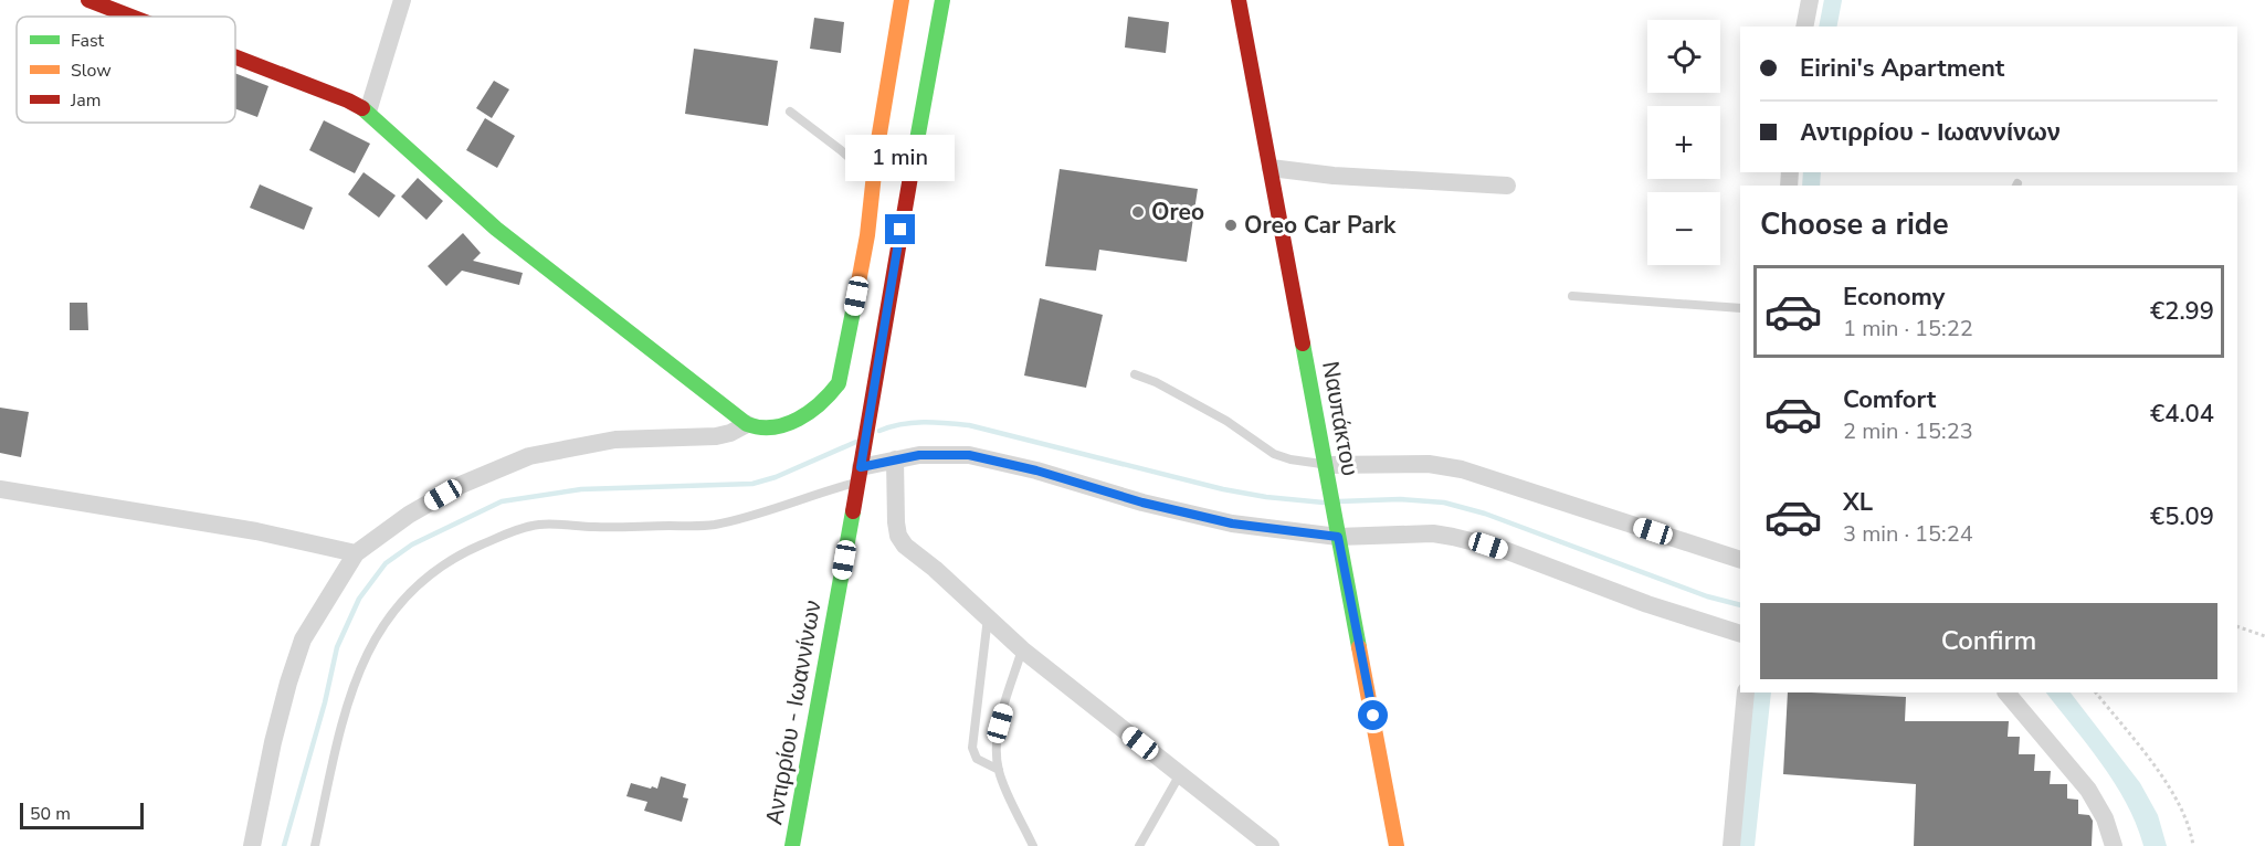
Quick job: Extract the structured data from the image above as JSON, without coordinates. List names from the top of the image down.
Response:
{
  "streets": {
    "main road": ["Ναυπάκτου", "Αντιρρίου - Ιωαννίνων"]
  },
  "places": ["Oreo", "Oreo Car Park"],
  "legend": ["Fast", "Slow", "Jam"],
  "scale_bar": "50 m",
  "page": {
    "map_buttons": ["+", "−"],
    "banner": ["Eirini's Apartment", "Αντιρρίου - Ιωαννίνων"],
    "bubble": "1 min",
    "heading": "Choose a ride",
    "list": [
      {
        "name": "Economy",
        "note": "1 min · 15:22",
        "value": "€2.99"
      },
      {
        "name": "Comfort",
        "note": "2 min · 15:23",
        "value": "€4.04"
      },
      {
        "name": "XL",
        "note": "3 min · 15:24",
        "value": "€5.09"
      }
    ],
    "buttons": "Confirm",
    "scale": "50 m"
  }
}
